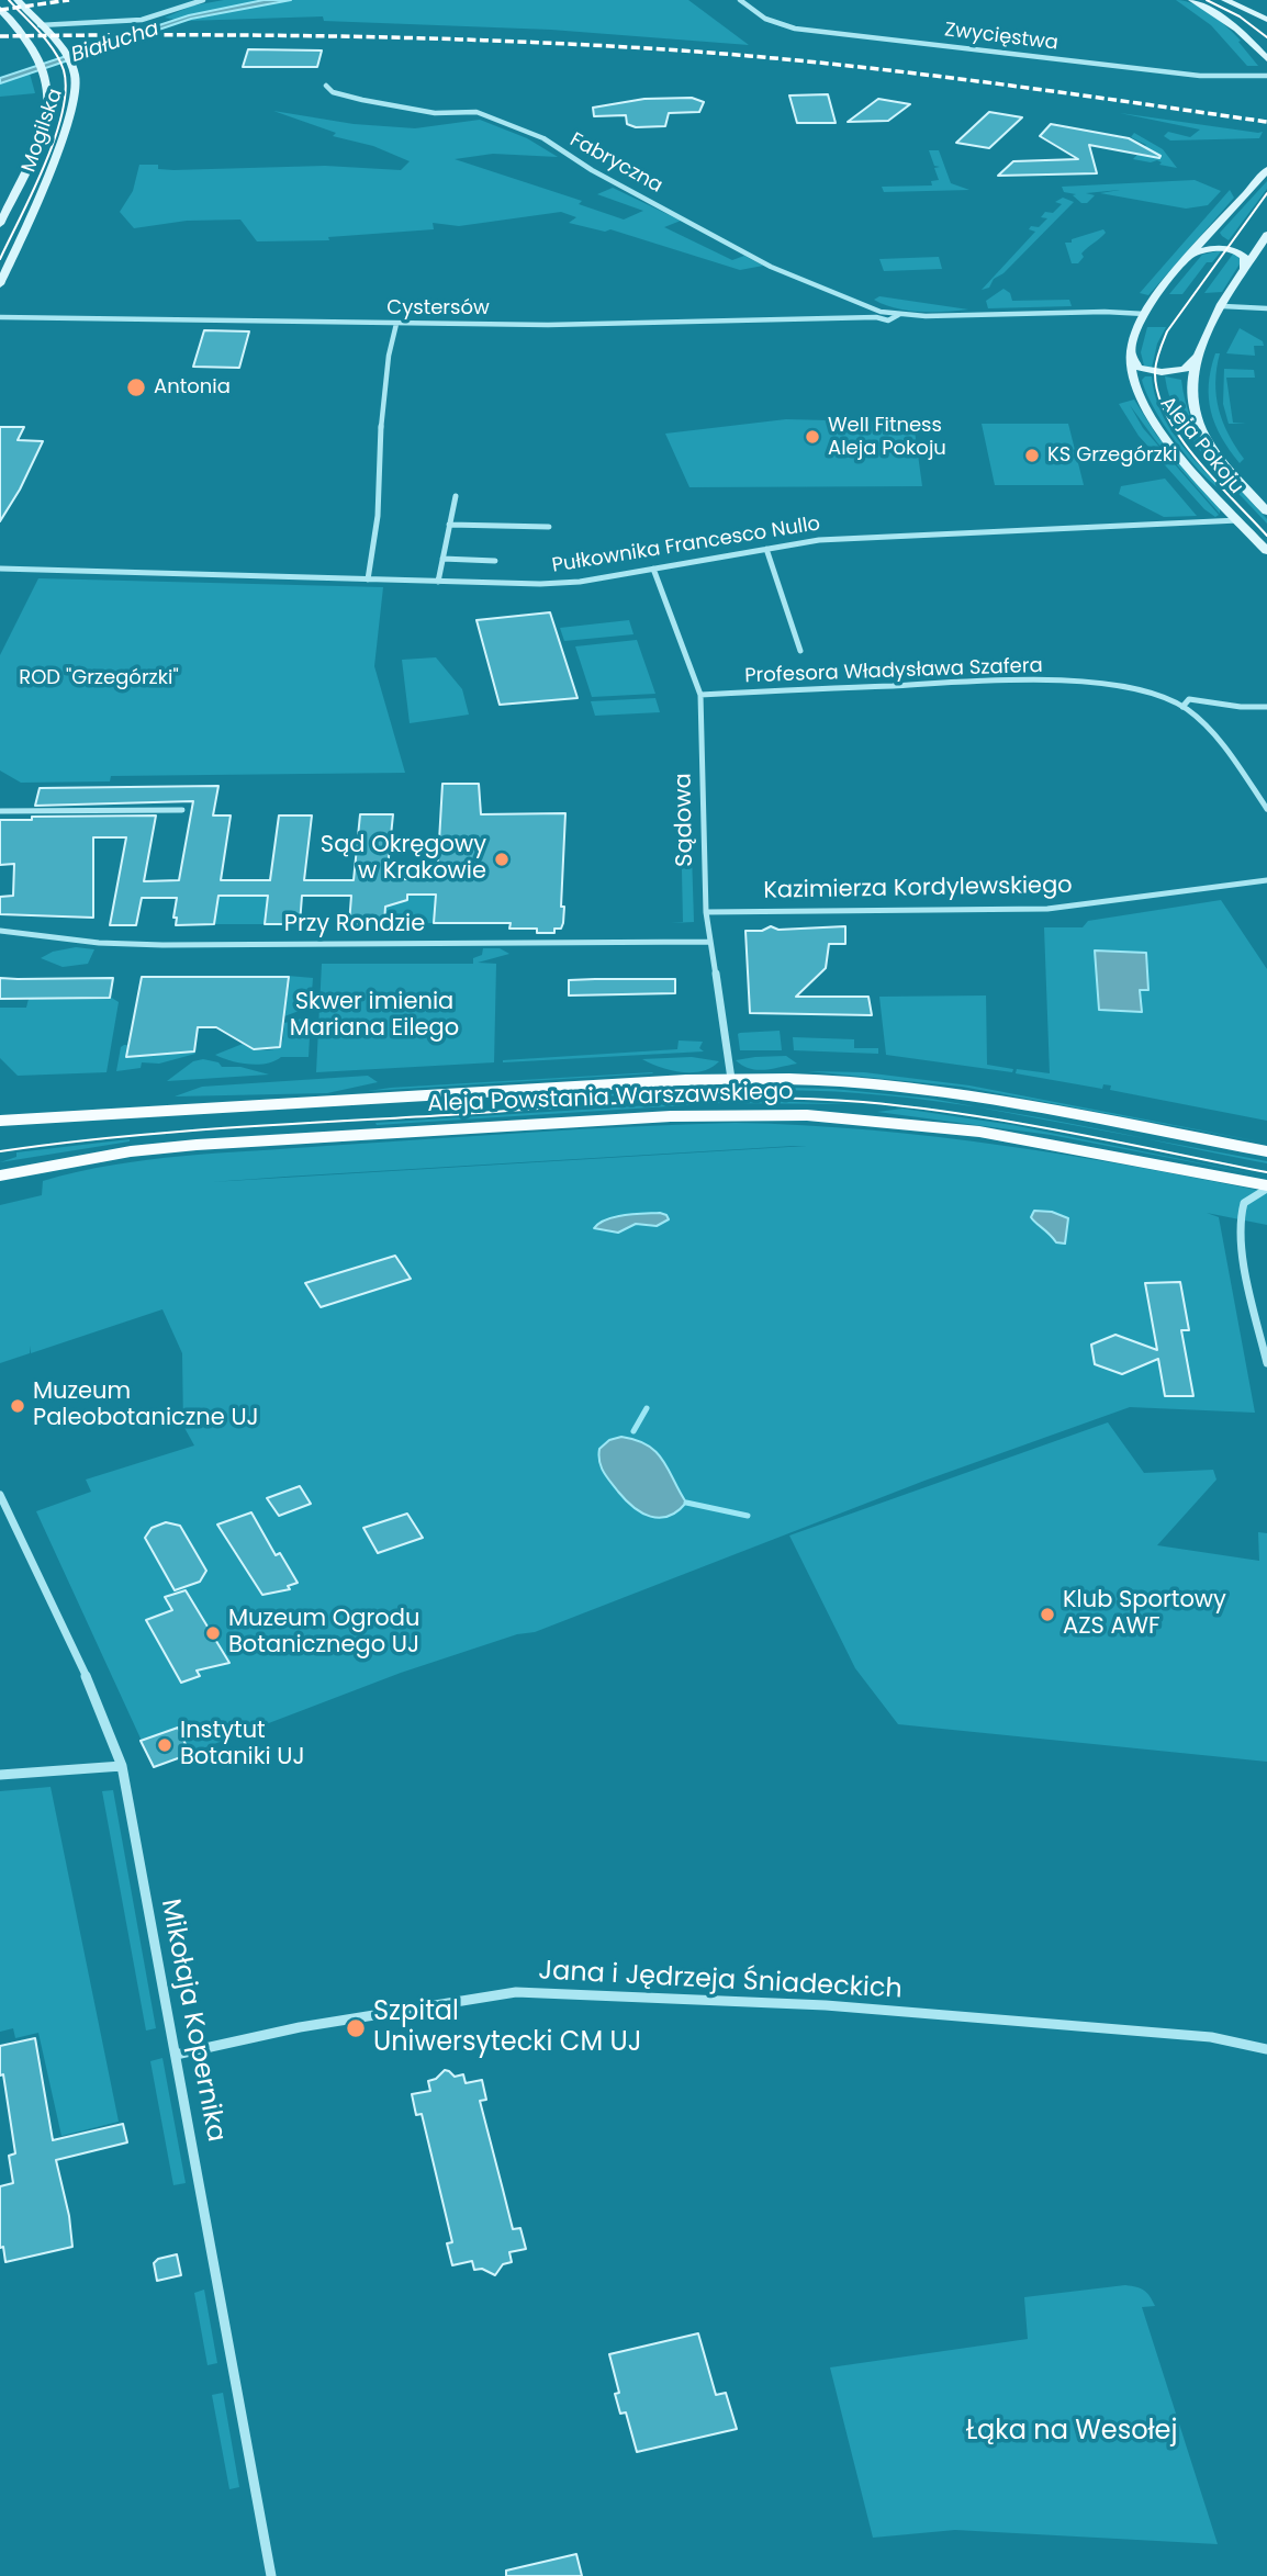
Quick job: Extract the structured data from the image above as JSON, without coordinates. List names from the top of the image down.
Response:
{
  "streets": {
    "main road": ["Mogilska", "Aleja Pokoju", "Aleja Powstania Warszawskiego"],
    "street": [
      "Zwycięstwa",
      "Fabryczna",
      "Cystersów",
      "Pułkownika Francesco Nullo",
      "Profesora Władysława Szafera",
      "Sądowa",
      "Kazimierza Kordylewskiego",
      "Przy Rondzie",
      "Jana i Jędrzeja Śniadeckich",
      "Mikołaja Kopernika"
    ]
  },
  "crossings": [
    ["Fabryczna", "Cystersów"],
    ["Cystersów", "Aleja Pokoju"],
    ["Aleja Pokoju", "Pułkownika Francesco Nullo"],
    ["Pułkownika Francesco Nullo", "Sądowa"],
    ["Profesora Władysława Szafera", "Sądowa"],
    ["Sądowa", "Kazimierza Kordylewskiego"],
    ["Sądowa", "Przy Rondzie"],
    ["Sądowa", "Aleja Powstania Warszawskiego"],
    ["Jana i Jędrzeja Śniadeckich", "Mikołaja Kopernika"]
  ],
  "water": ["Białucha"],
  "parks": ["ROD \"Grzegórzki\"", "Skwer imienia Mariana Eilego", "Łąka na Wesołej"],
  "places": [
    "Antonia",
    "Well Fitness Aleja Pokoju",
    "KS Grzegórzki",
    "Sąd Okręgowy w Krakowie",
    "Muzeum Paleobotaniczne UJ",
    "Klub Sportowy AZS AWF",
    "Muzeum Ogrodu Botanicznego UJ",
    "Instytut Botaniki UJ",
    "Szpital Uniwersytecki CM UJ"
  ]
}
